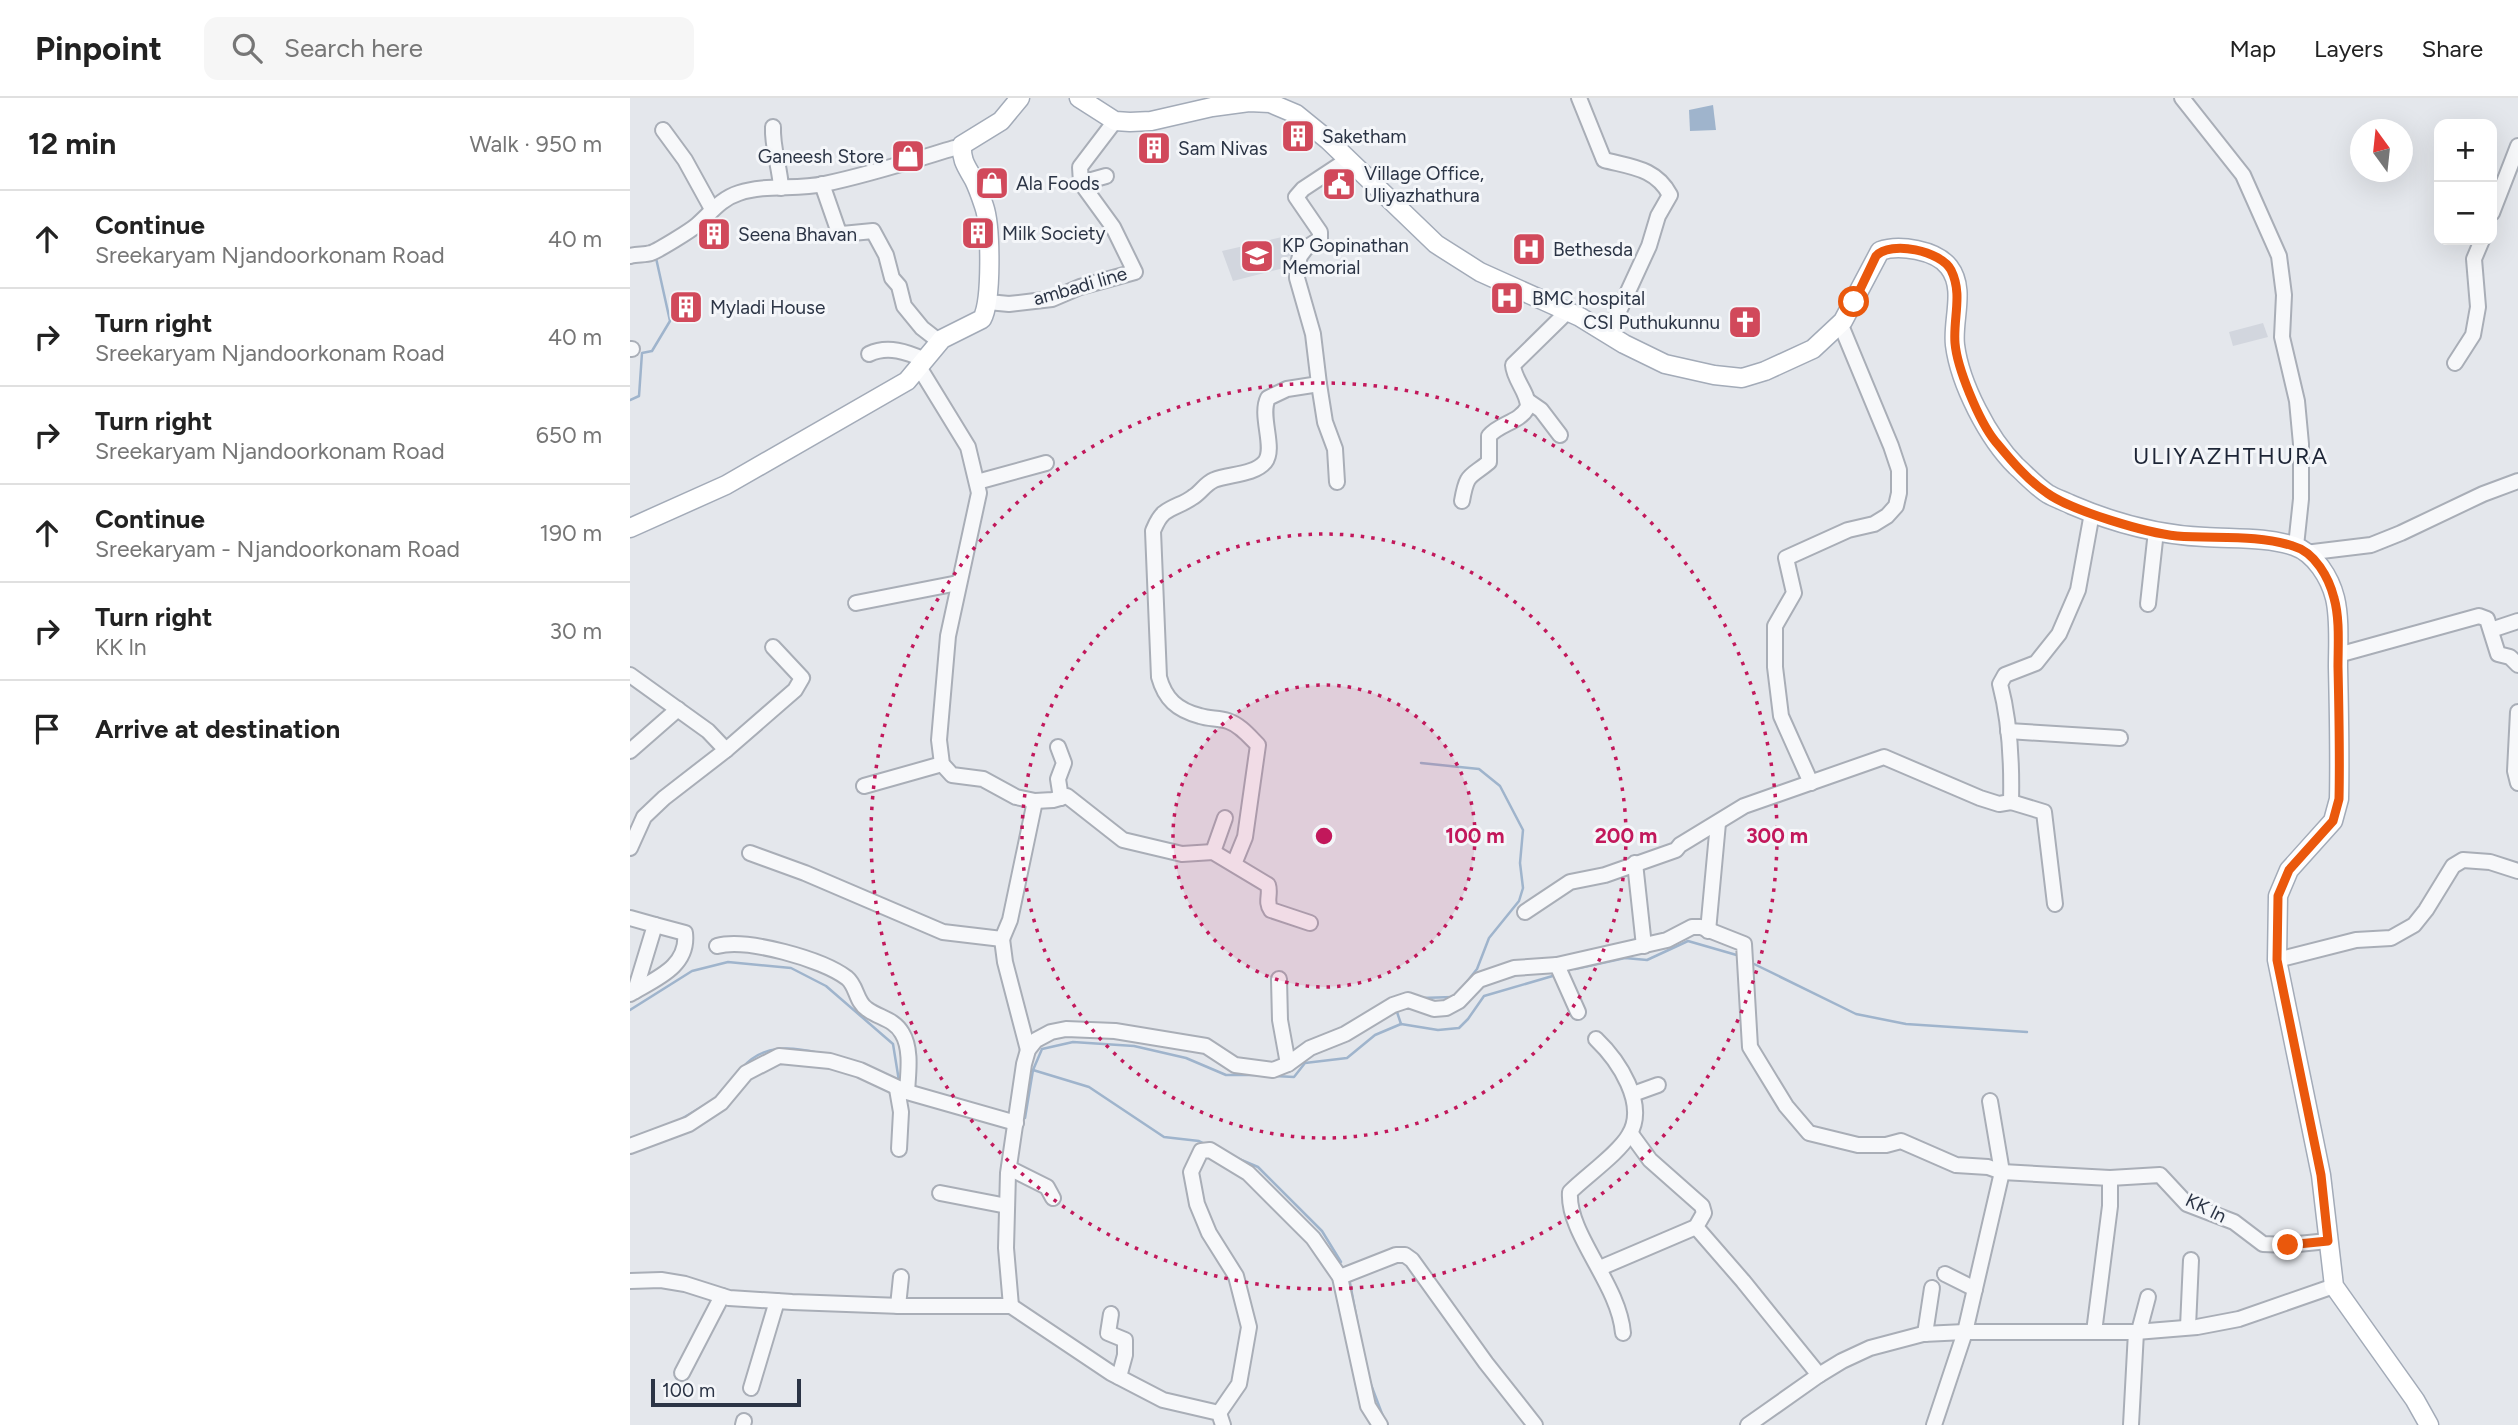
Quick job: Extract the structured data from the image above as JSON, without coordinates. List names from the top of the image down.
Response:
{
  "streets": {
    "street": ["ambadi line", "KK ln"]
  },
  "districts": ["ULIYAZHTHURA"],
  "places": {
    "building": [
      "Saketham",
      "Sam Nivas",
      "Milk Society",
      "Seena Bhavan",
      "Myladi House"
    ],
    "shop": ["Ganeesh Store", "Ala Foods"],
    "public building": ["Village Office, Uliyazhathura"],
    "hospital": ["Bethesda", "BMC hospital"],
    "school or university": ["KP Gopinathan Memorial"],
    "church": ["CSI Puthukunnu"]
  },
  "scale_bar": "100 m",
  "north": "top",
  "page": {
    "header": "Pinpoint",
    "search": "Search here",
    "nav": ["Map", "Layers", "Share"],
    "heading": ["12 min", "Walk · 950 m"],
    "map_buttons": ["+", "−"],
    "list": [
      ["Continue", "Sreekaryam Njandoorkonam Road", "40 m"],
      ["Turn right", "Sreekaryam Njandoorkonam Road", "40 m"],
      ["Turn right", "Sreekaryam Njandoorkonam Road", "650 m"],
      ["Continue", "Sreekaryam - Njandoorkonam Road", "190 m"],
      ["Turn right", "KK ln", "30 m"],
      "Arrive at destination"
    ],
    "scale": "100 m"
  },
  "rings": ["100 m", "200 m", "300 m"]
}
